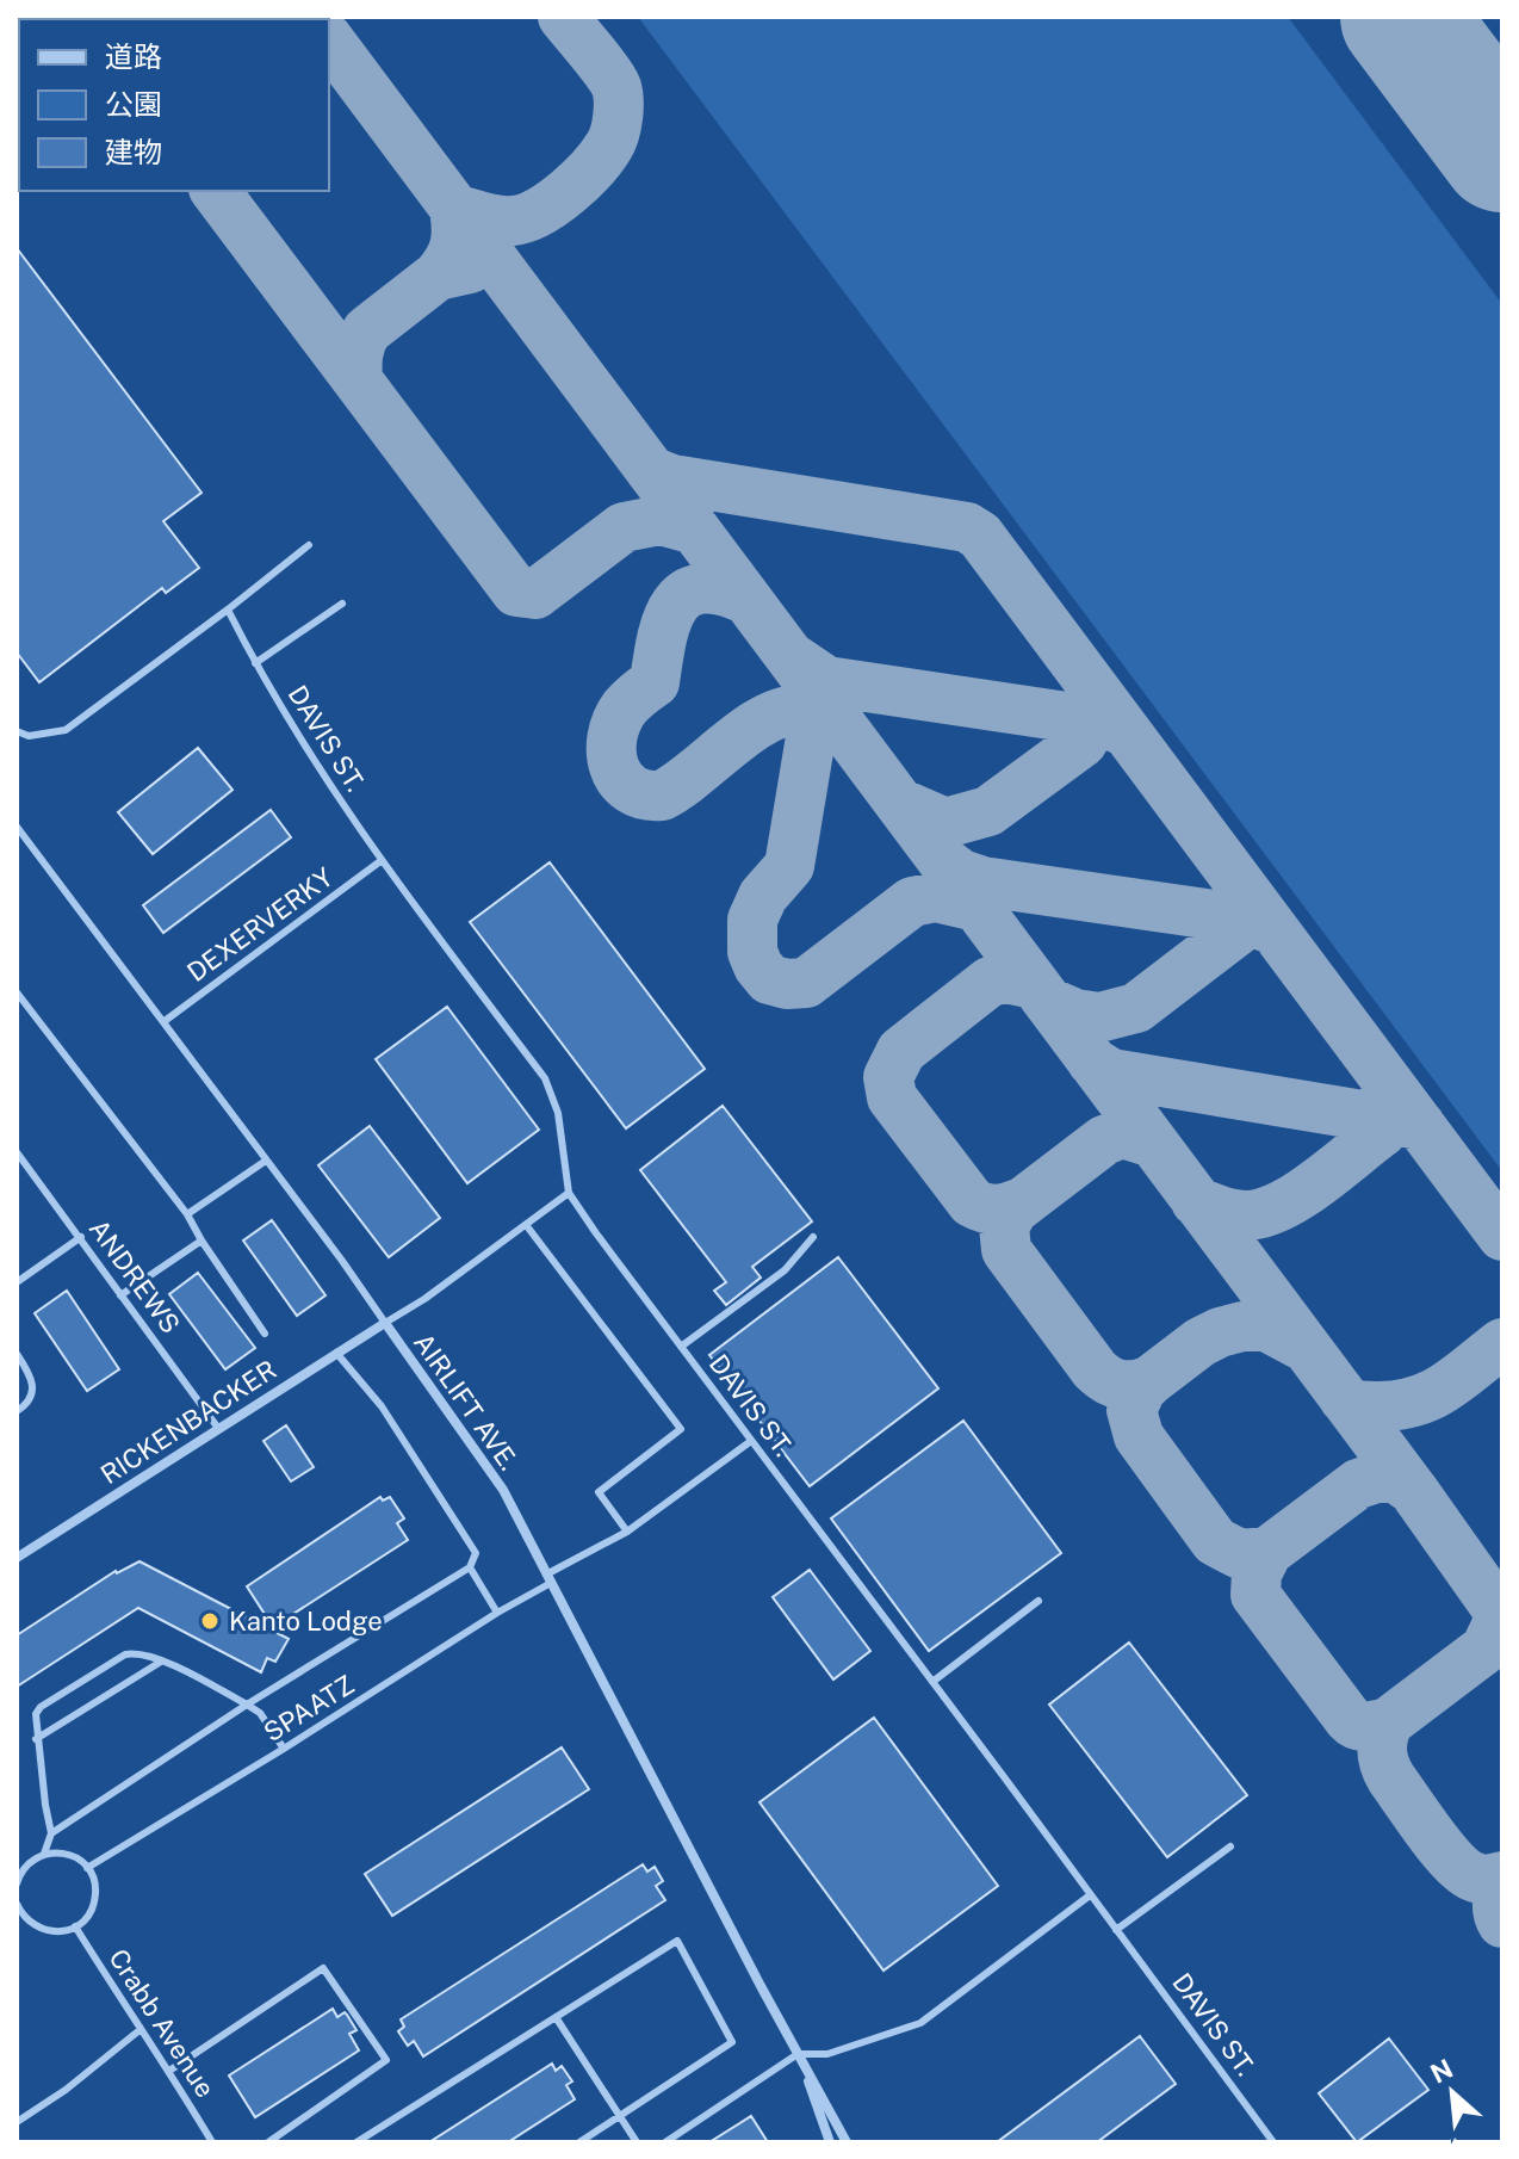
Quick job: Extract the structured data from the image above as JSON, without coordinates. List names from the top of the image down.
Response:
{
  "streets": {
    "street": ["AIRLIFT AVE.", "RICKENBACKER"],
    "lane": [
      "DAVIS ST.",
      "DEXERVERKY",
      "ANDREWS",
      "SPAATZ",
      "Crabb Avenue"
    ]
  },
  "crossings": [
    ["DAVIS ST.", "DEXERVERKY"],
    ["DAVIS ST.", "SPAATZ"],
    ["DEXERVERKY", "AIRLIFT AVE."],
    ["ANDREWS", "RICKENBACKER"],
    ["AIRLIFT AVE.", "RICKENBACKER"],
    ["AIRLIFT AVE.", "SPAATZ"]
  ],
  "places": ["Kanto Lodge"],
  "legend": ["道路", "公園", "建物"],
  "north": "top left"
}
